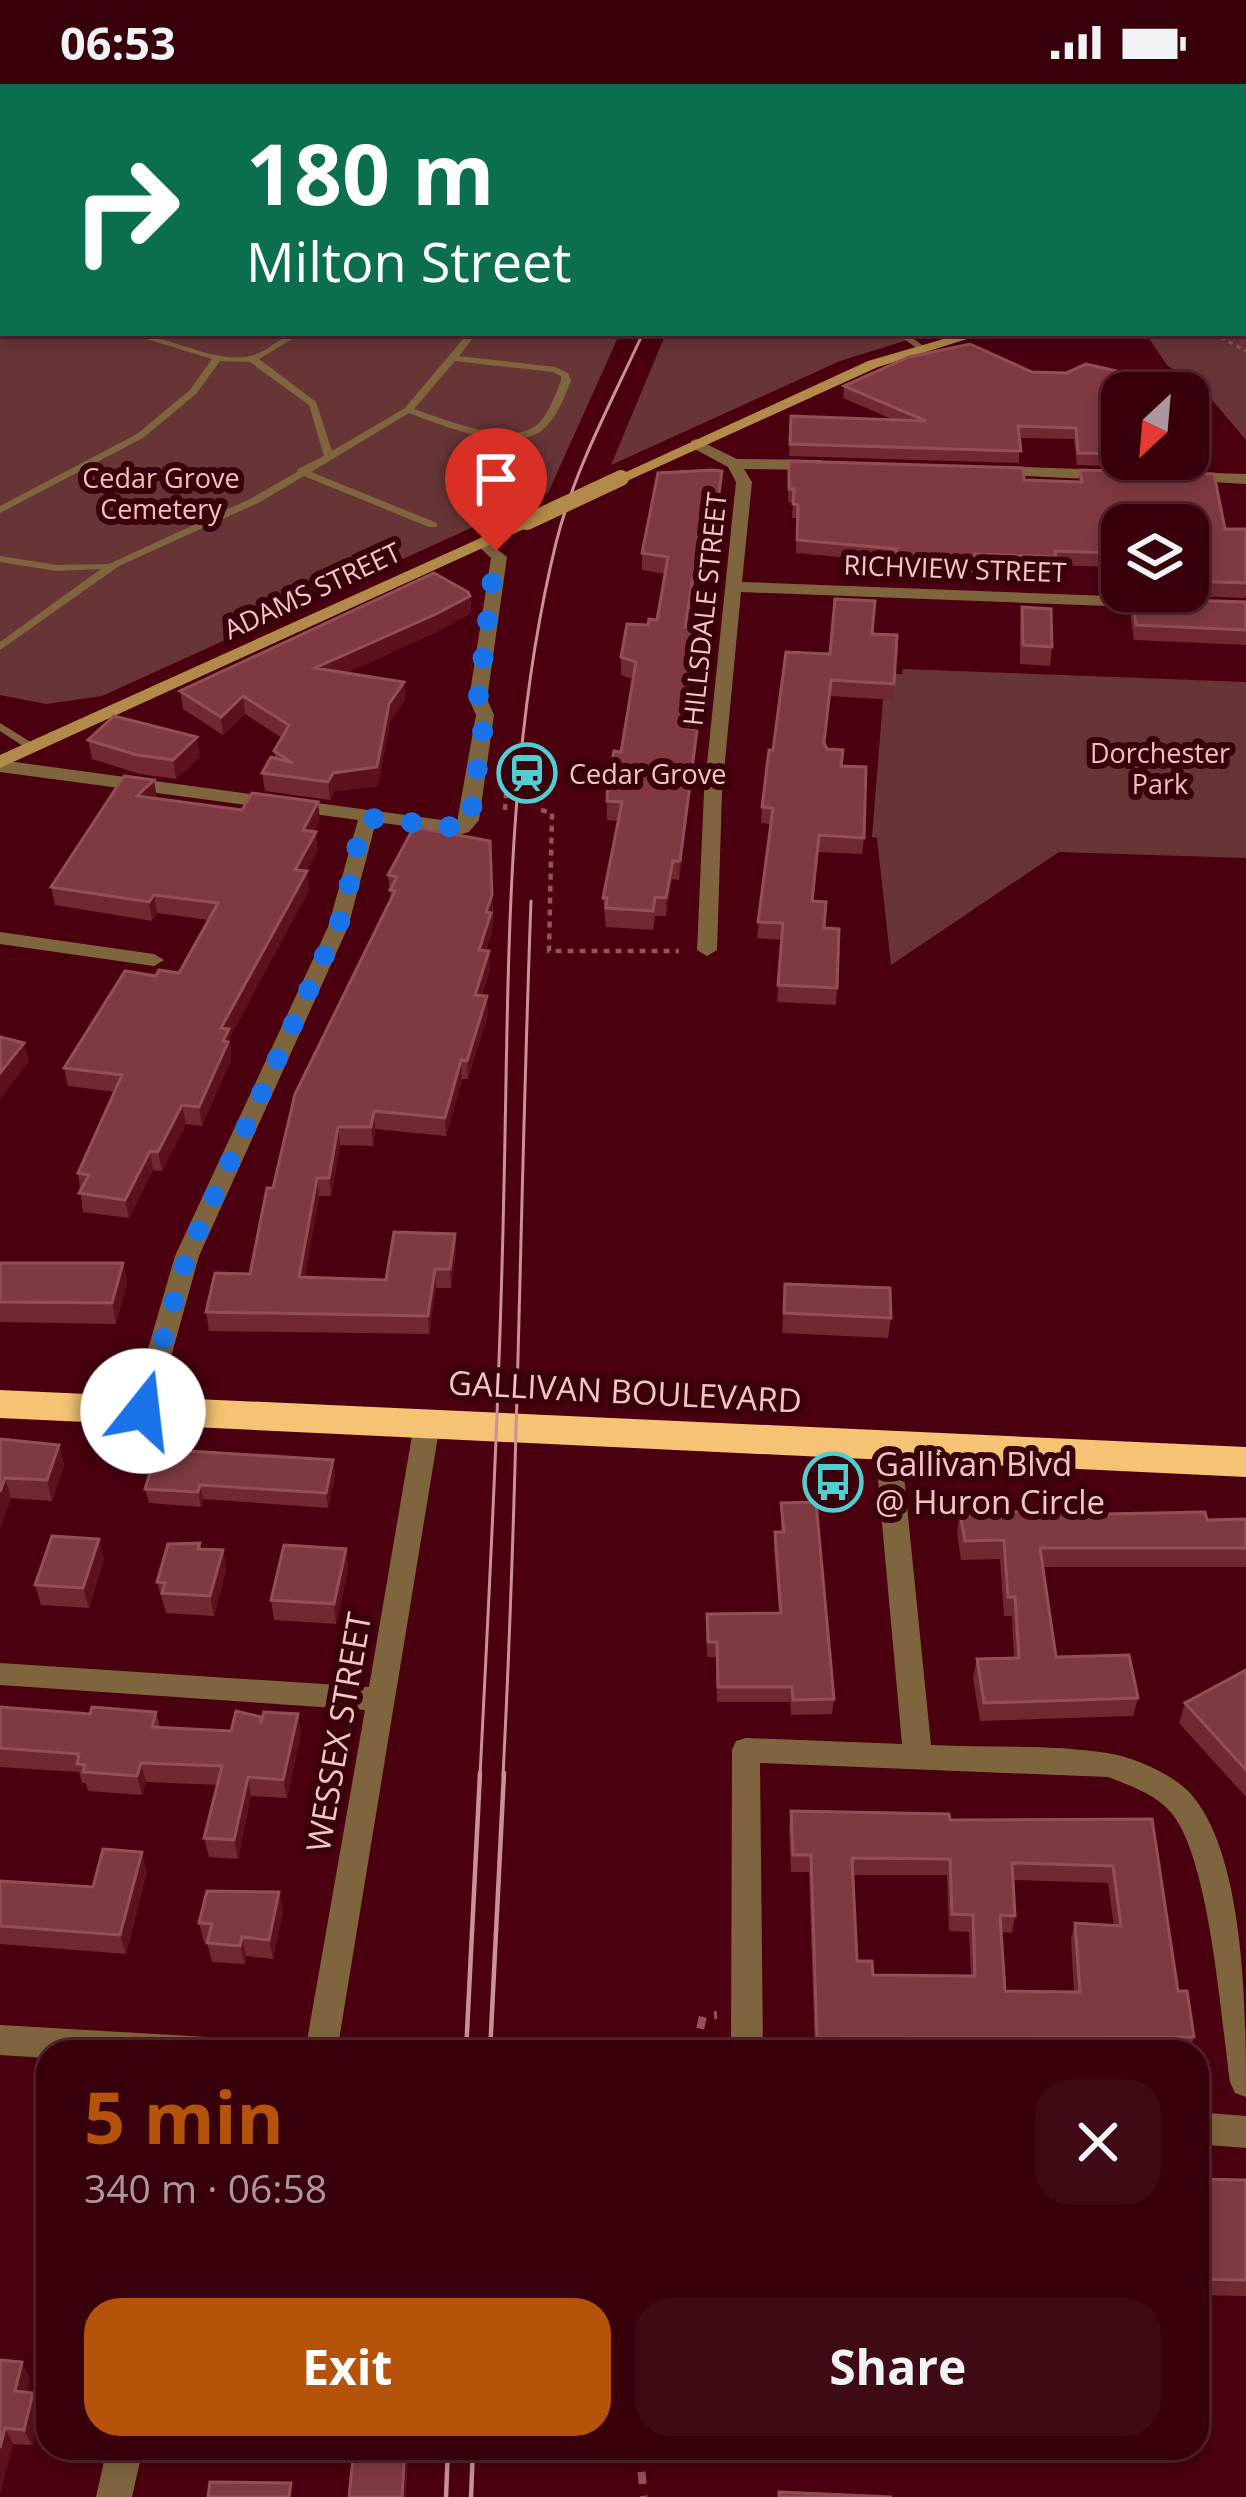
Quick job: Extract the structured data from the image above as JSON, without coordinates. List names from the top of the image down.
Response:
{
  "streets": {
    "highway": ["GALLIVAN BOULEVARD"],
    "main road": ["ADAMS STREET"],
    "street": ["RICHVIEW STREET", "HILLSDALE STREET", "WESSEX STREET"]
  },
  "crossings": [
    ["RICHVIEW STREET", "HILLSDALE STREET"],
    ["ADAMS STREET", "HILLSDALE STREET"],
    ["GALLIVAN BOULEVARD", "WESSEX STREET"]
  ],
  "parks": ["Cedar Grove Cemetery", "Dorchester Park"],
  "places": {
    "station": ["Cedar Grove"],
    "bus stop": ["Gallivan Blvd @ Huron Circle"]
  },
  "north": "bottom left",
  "page": {
    "status": "06:53",
    "turn": ["180 m", "Milton Street"],
    "heading": ["5 min", "340 m · 06:58"],
    "buttons": ["Exit", "Share"]
  }
}
